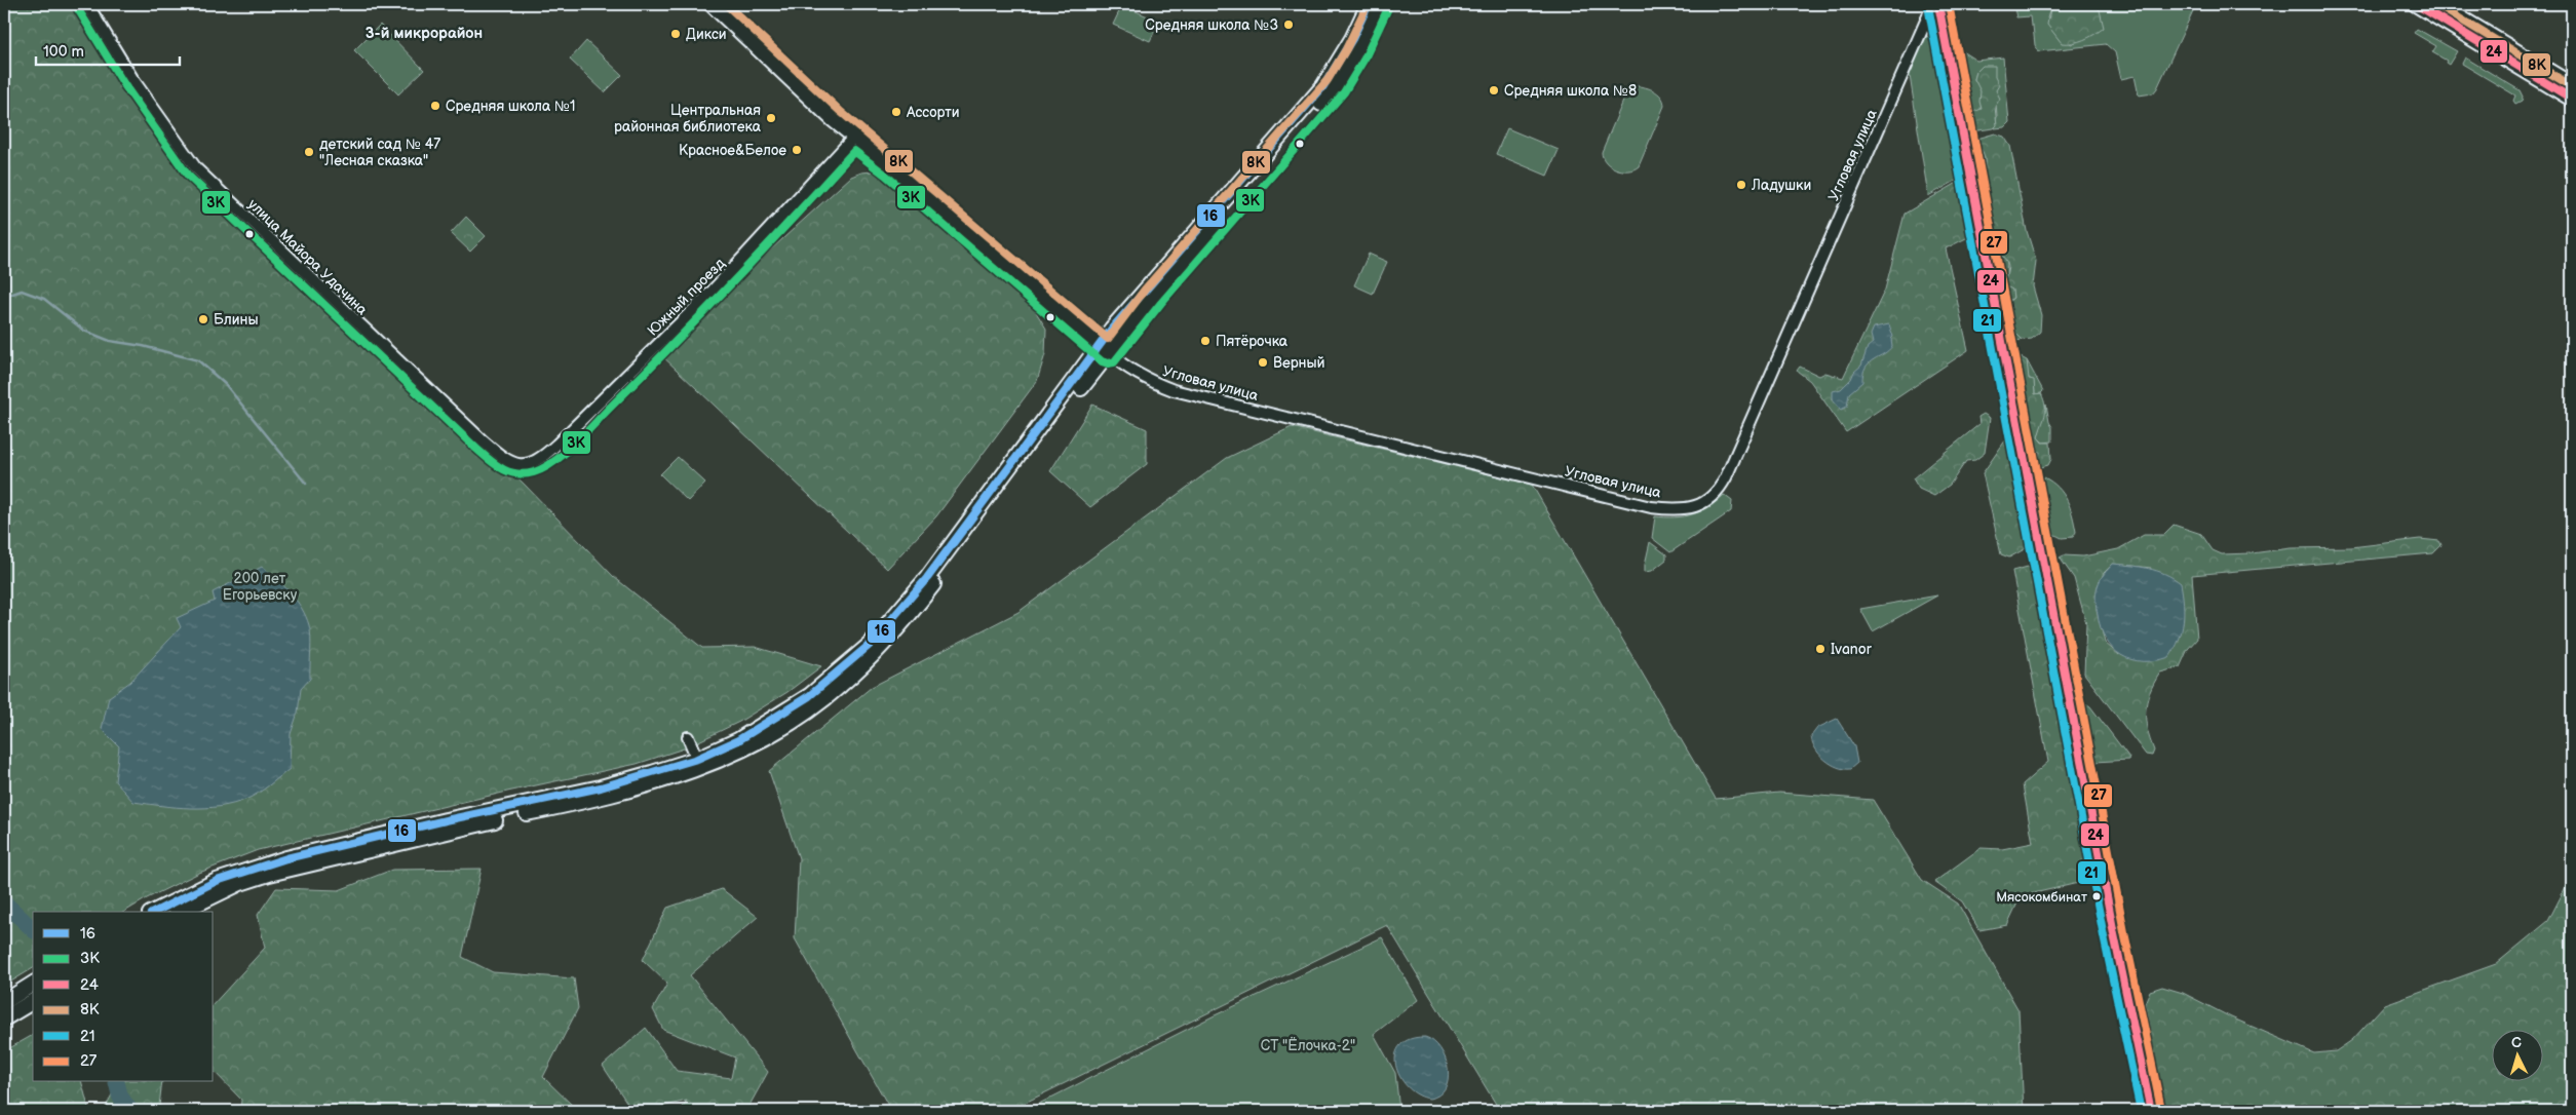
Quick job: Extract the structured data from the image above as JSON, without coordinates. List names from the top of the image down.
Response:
{
  "streets": {
    "street": ["Угловая улица", "улица Майора Удачина", "Южный проезд"]
  },
  "crossings": [
    ["улица Майора Удачина", "Южный проезд"]
  ],
  "districts": ["3-й микрорайон"],
  "parks": ["200 лет Егорьевску", "СТ \"Ёлочка-2\""],
  "places": [
    "Средняя школа №3",
    "Дикси",
    "Средняя школа №8",
    "Средняя школа №1",
    "Ассорти",
    "Центральная районная библиотека",
    "Красное&Белое",
    "детский сад № 47 \"Лесная сказка\"",
    "Ладушки",
    "Блины",
    "Пятёрочка",
    "Верный",
    "Ivanor",
    "Мясокомбинат"
  ],
  "lines": [
    "transit line 16",
    "transit line 24",
    "transit line 8К",
    "transit line 27",
    "transit line 21",
    "transit line 3К"
  ],
  "legend": [
    "16",
    "3К",
    "24",
    "8К",
    "21",
    "27"
  ],
  "scale_bar": "100 m",
  "north": "top"
}
